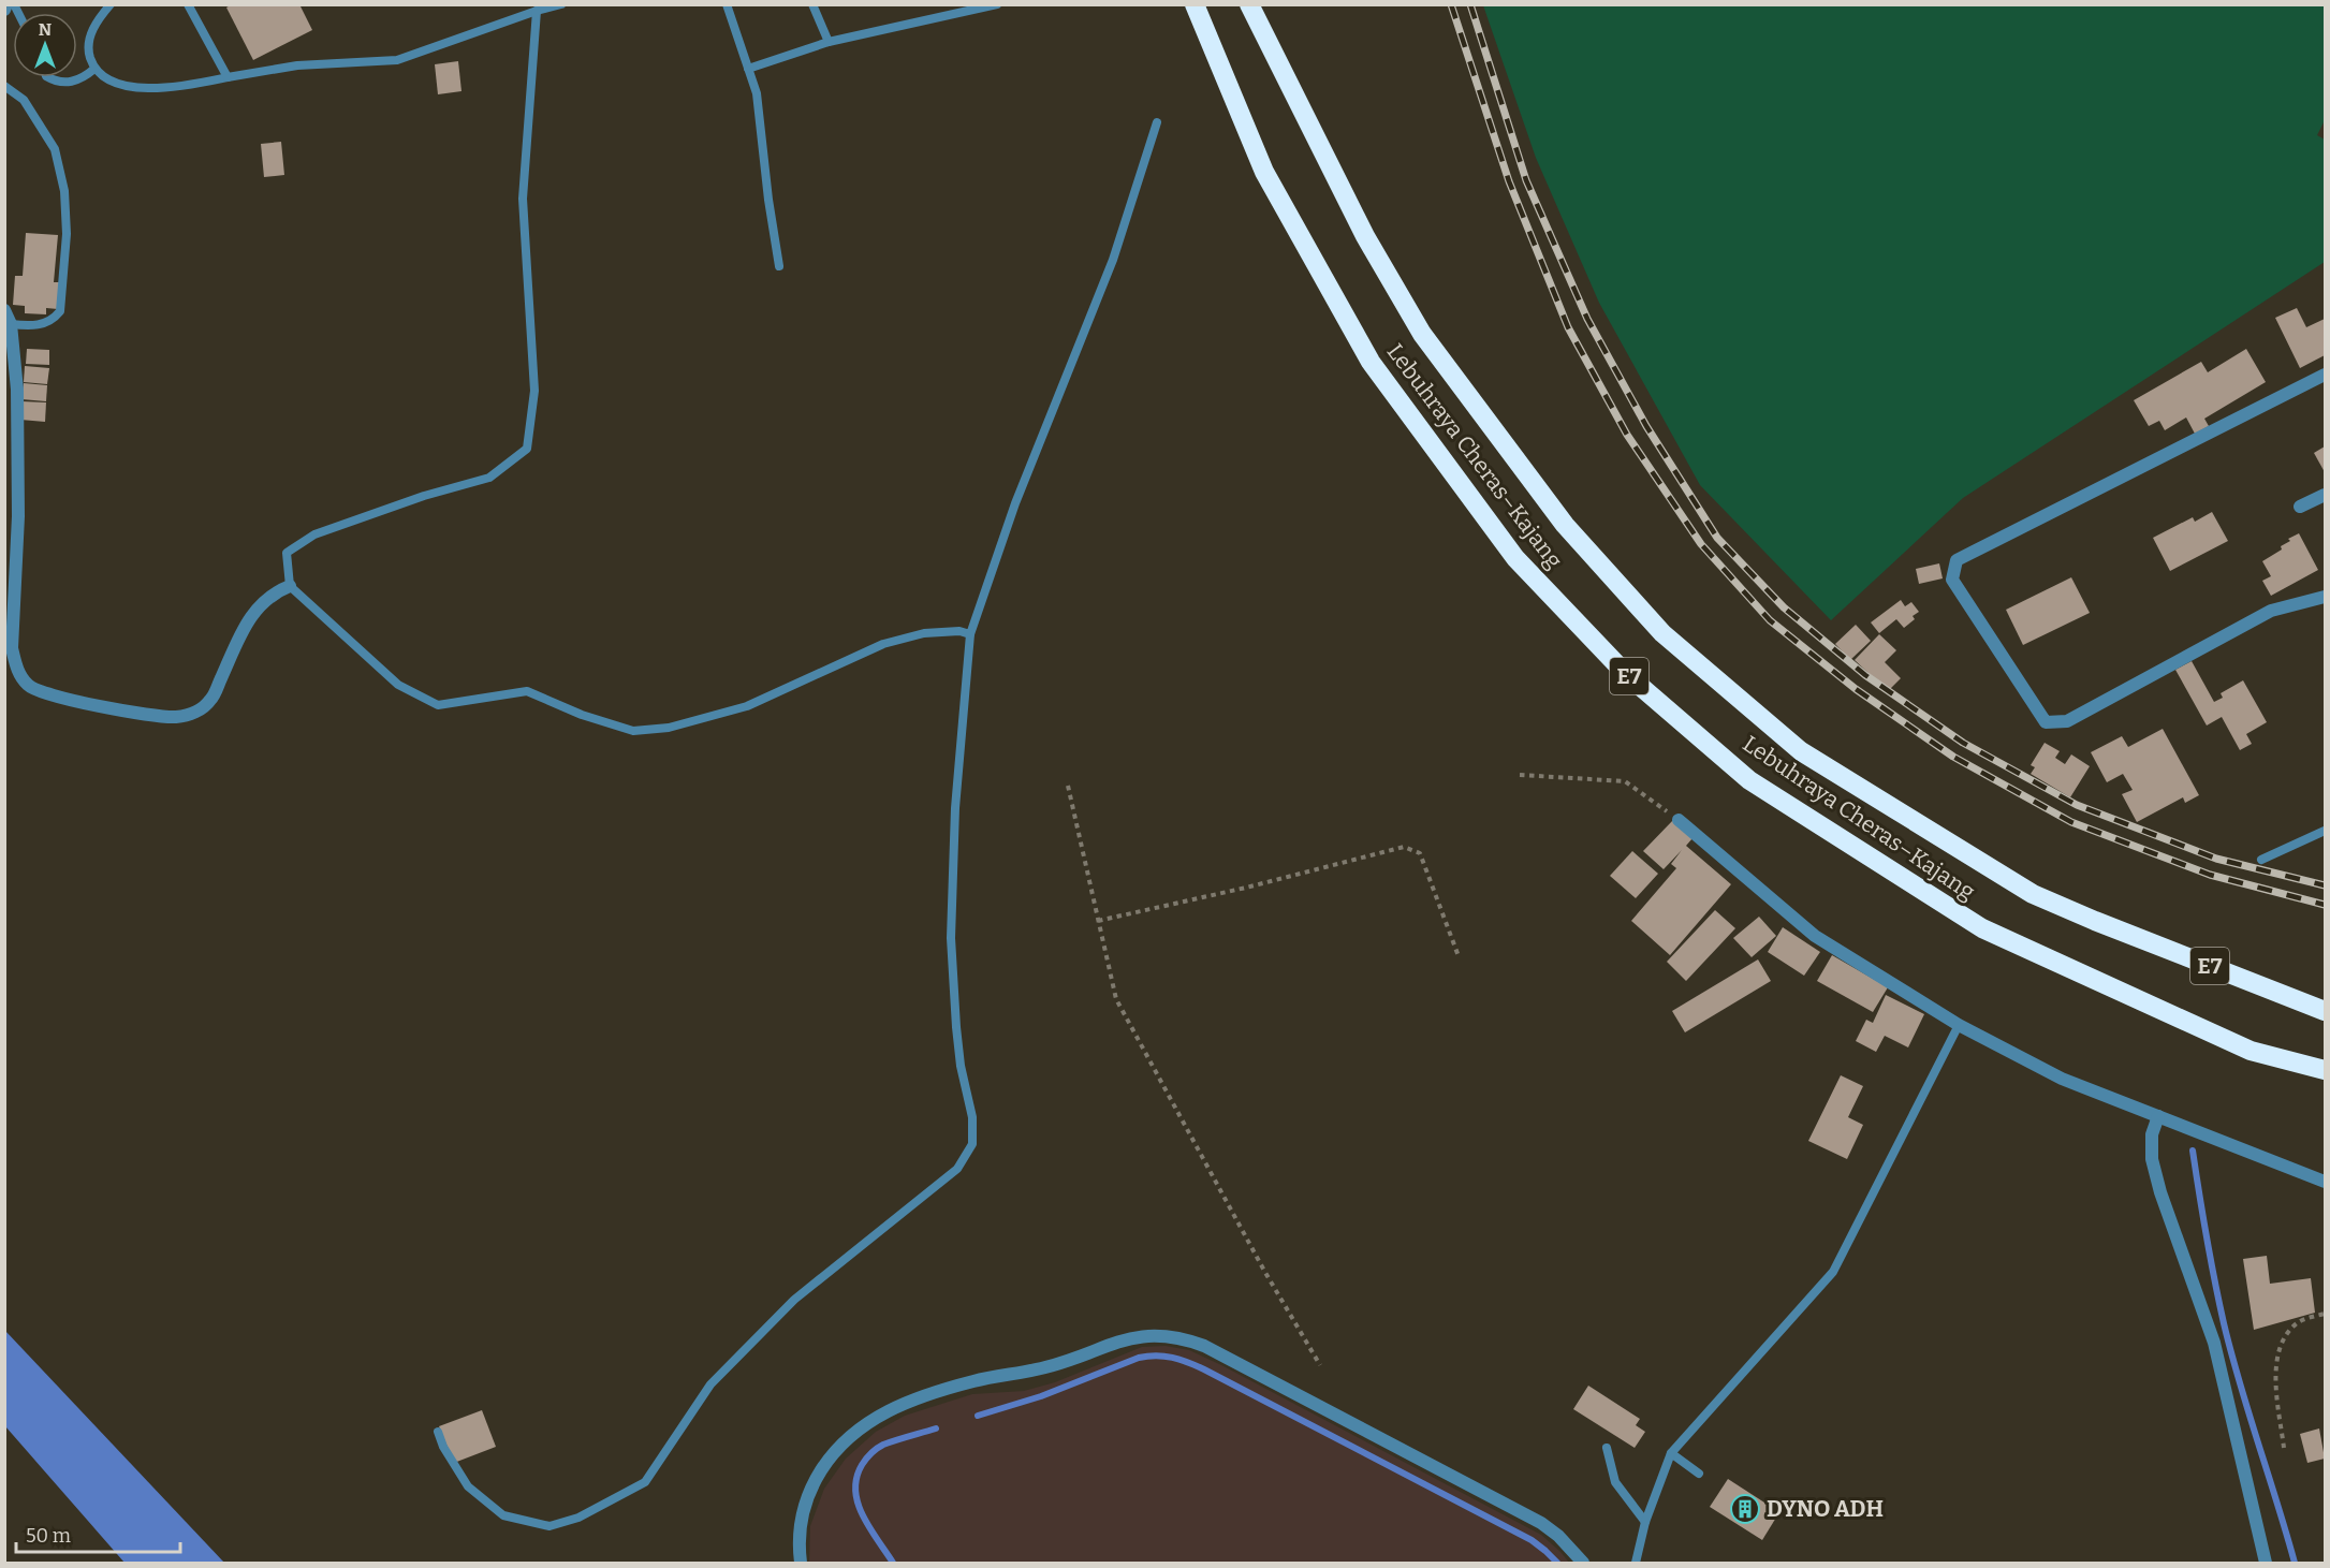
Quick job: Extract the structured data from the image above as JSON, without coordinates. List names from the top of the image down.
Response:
{
  "streets": {
    "highway": ["Lebuhraya Cheras–Kajang", "E7"]
  },
  "places": {
    "building": ["DYNO ADH"]
  },
  "scale_bar": "50 m",
  "north": "top"
}
